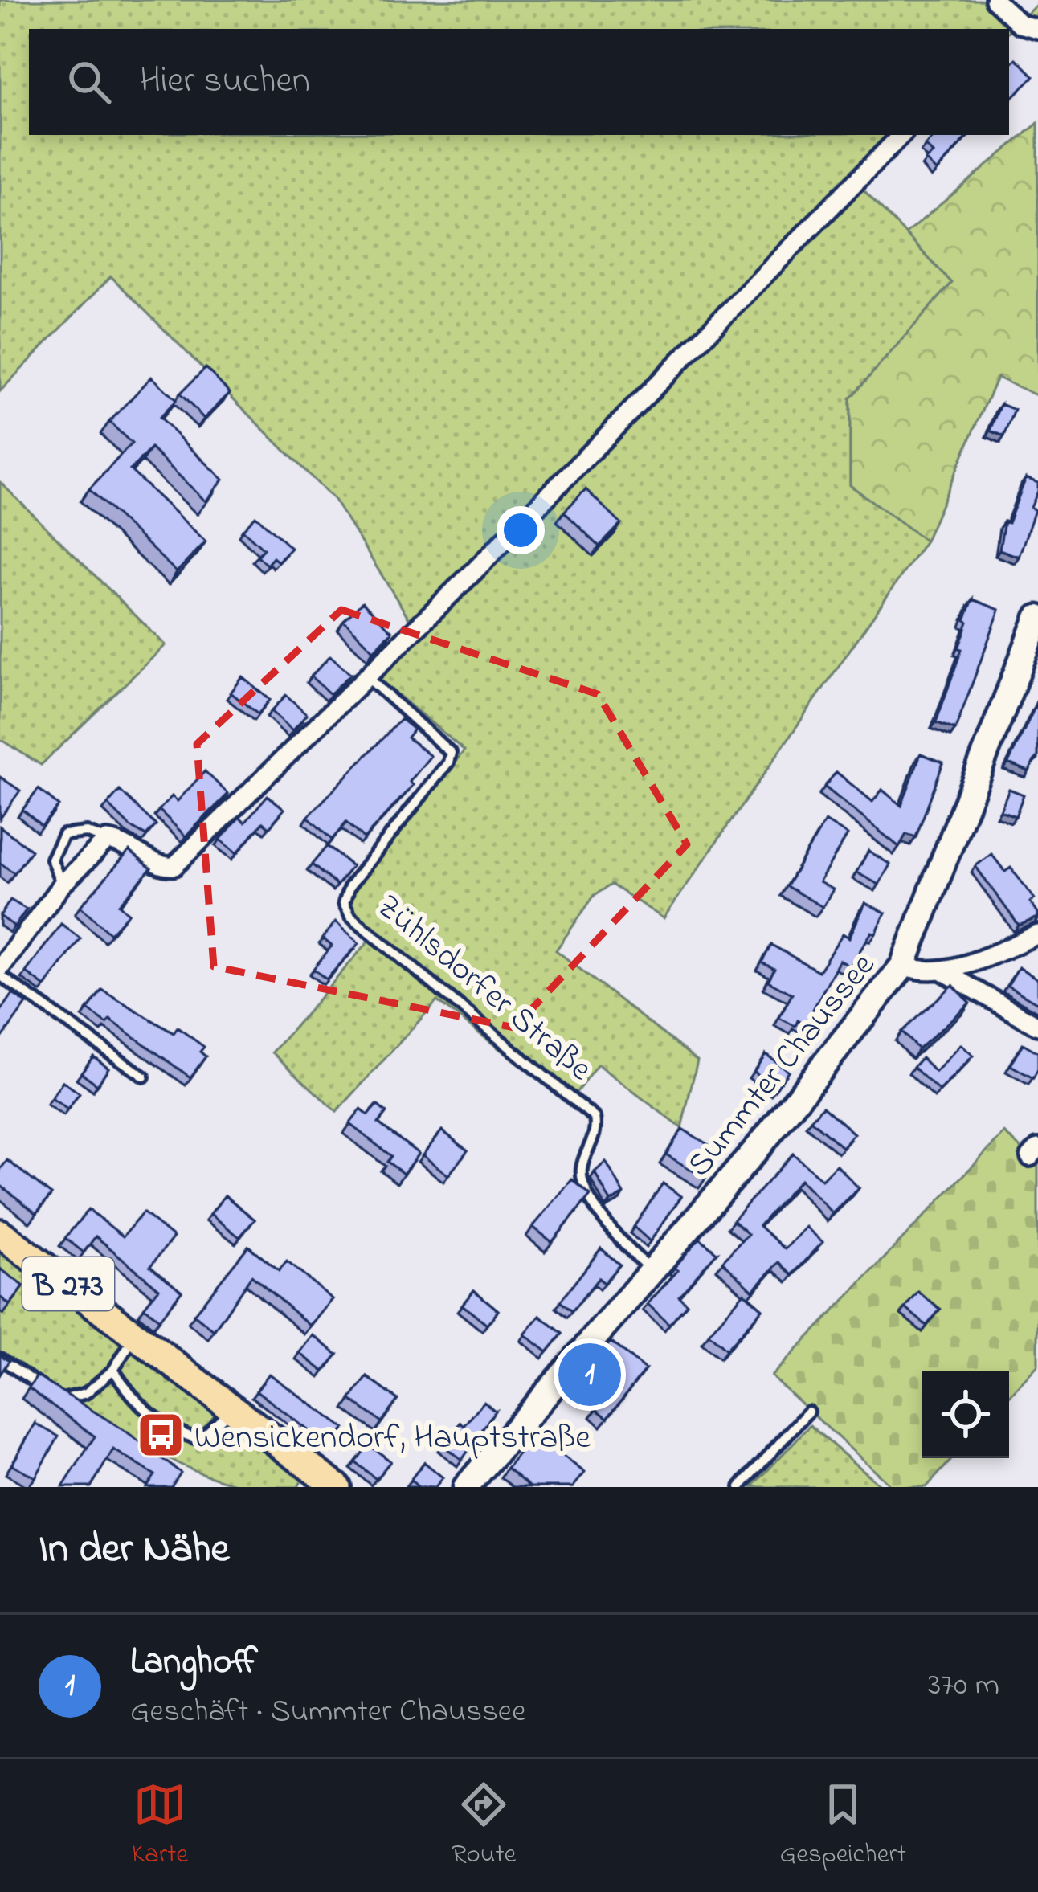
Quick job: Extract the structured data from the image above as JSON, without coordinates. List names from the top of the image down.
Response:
{
  "streets": {
    "main road": ["Summter Chaussee", "B 273"],
    "lane": ["Zühlsdorfer Straße"]
  },
  "crossings": [
    ["Zühlsdorfer Straße", "Summter Chaussee"]
  ],
  "places": {
    "bus stop": ["Wensickendorf, Hauptstraße"]
  },
  "page": {
    "search": "Hier suchen",
    "pins": "1",
    "heading": "In der Nähe",
    "list": [
      {
        "mark": "1",
        "name": "Langhoff",
        "note": "Geschäft · Summter Chaussee",
        "value": "370 m"
      }
    ],
    "nav": ["Karte", "Route", "Gespeichert"]
  }
}
